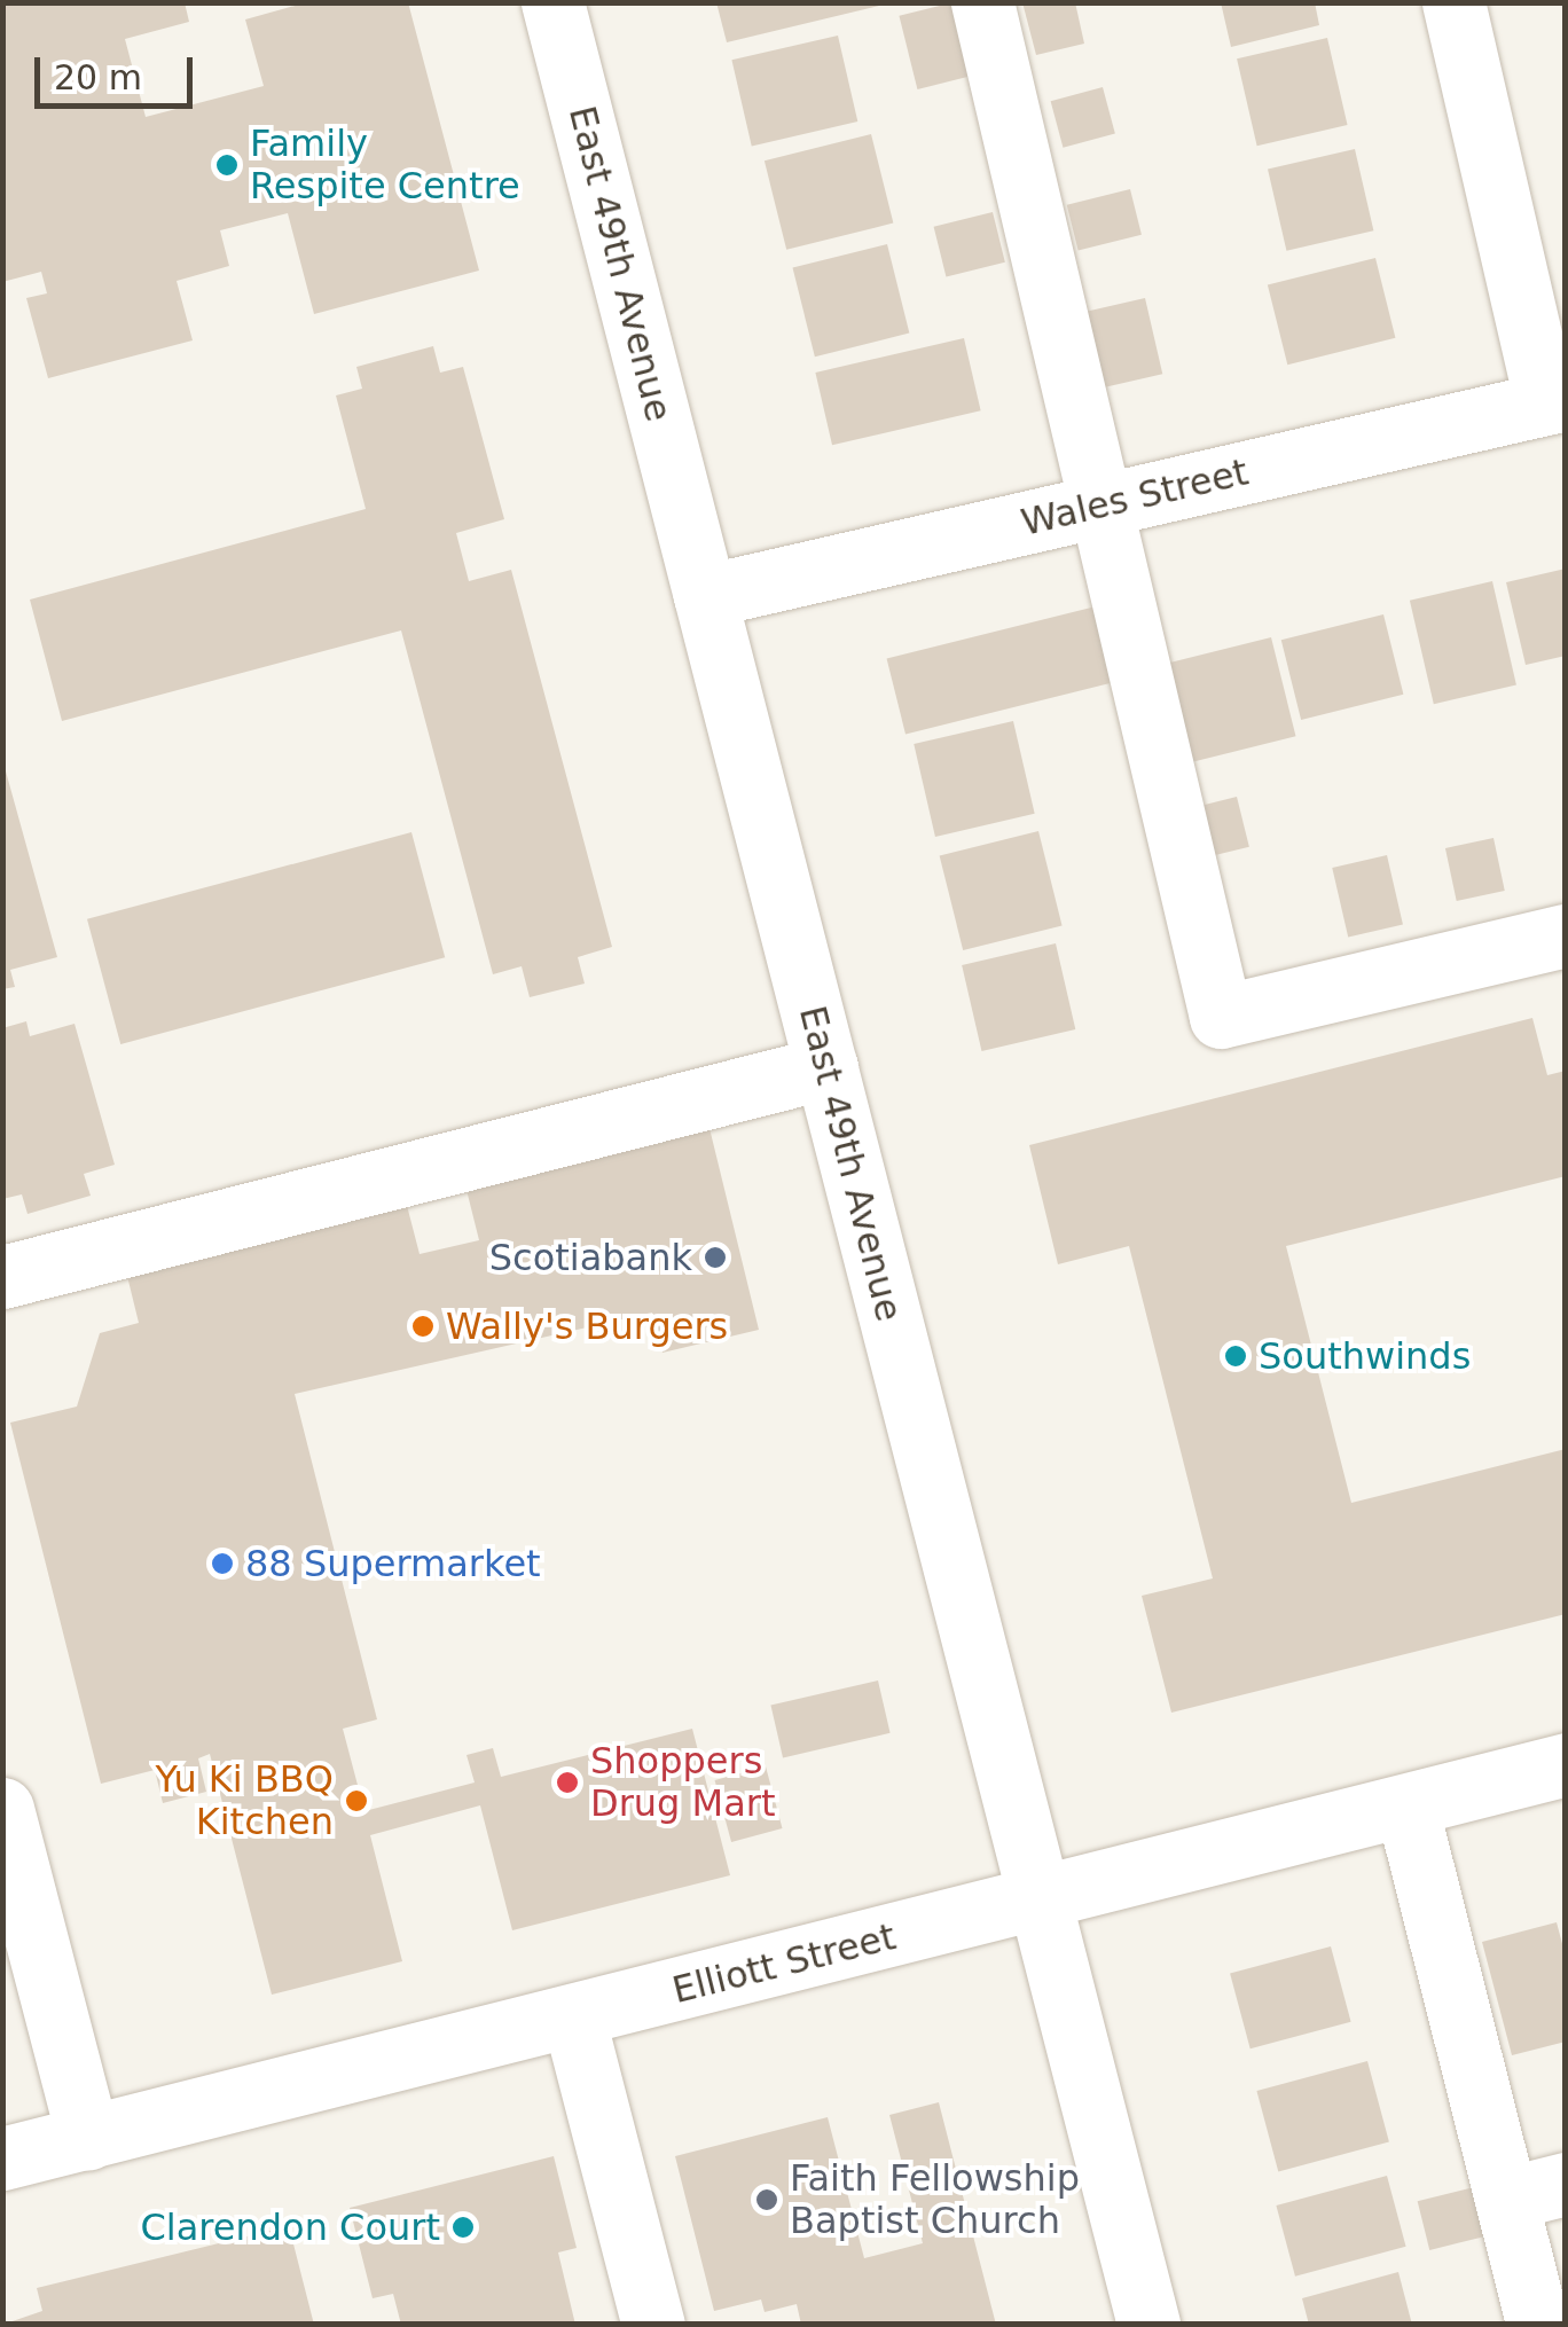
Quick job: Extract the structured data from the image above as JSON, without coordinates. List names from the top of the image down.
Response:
{
  "streets": {
    "street": ["East 49th Avenue", "Wales Street", "Elliott Street"]
  },
  "crossings": [
    ["East 49th Avenue", "Wales Street"],
    ["East 49th Avenue", "Elliott Street"]
  ],
  "places": [
    "Family Respite Centre",
    "Scotiabank",
    "Wally's Burgers",
    "Southwinds",
    "88 Supermarket",
    "Shoppers Drug Mart",
    "Yu Ki BBQ Kitchen",
    "Faith Fellowship Baptist Church",
    "Clarendon Court"
  ],
  "scale_bar": "20 m"
}
